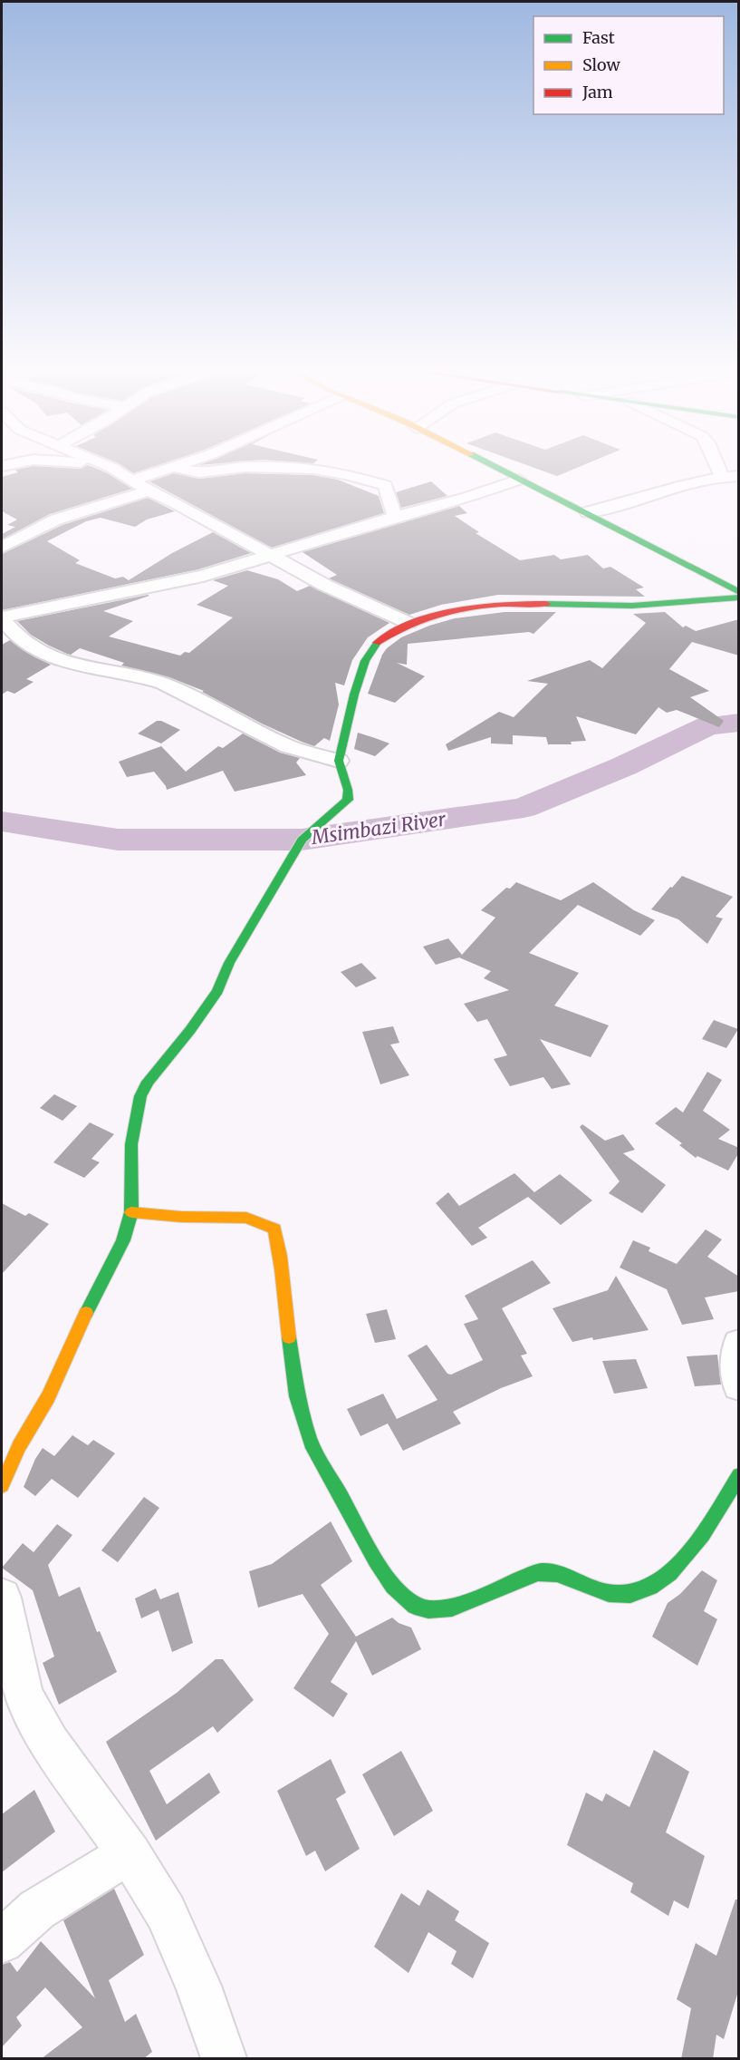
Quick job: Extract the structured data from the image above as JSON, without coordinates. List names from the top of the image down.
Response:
{
  "water": ["Msimbazi River"],
  "legend": ["Fast", "Slow", "Jam"]
}
